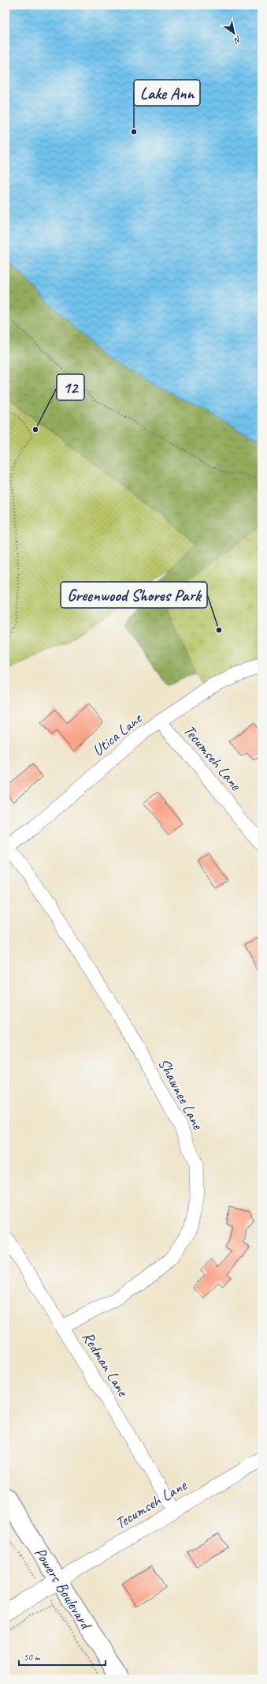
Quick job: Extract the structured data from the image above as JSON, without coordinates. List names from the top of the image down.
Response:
{
  "streets": {
    "main road": ["Powers Boulevard"],
    "street": [
      "Utica Lane",
      "Tecumseh Lane",
      "Shawnee Lane",
      "Redman Lane"
    ]
  },
  "crossings": [
    ["Utica Lane", "Tecumseh Lane"],
    ["Utica Lane", "Shawnee Lane"],
    ["Tecumseh Lane", "Redman Lane"],
    ["Tecumseh Lane", "Powers Boulevard"],
    ["Shawnee Lane", "Redman Lane"]
  ],
  "places": ["Lake Ann", "12", "Greenwood Shores Park"],
  "scale_bar": "50 m",
  "north": "bottom right"
}
